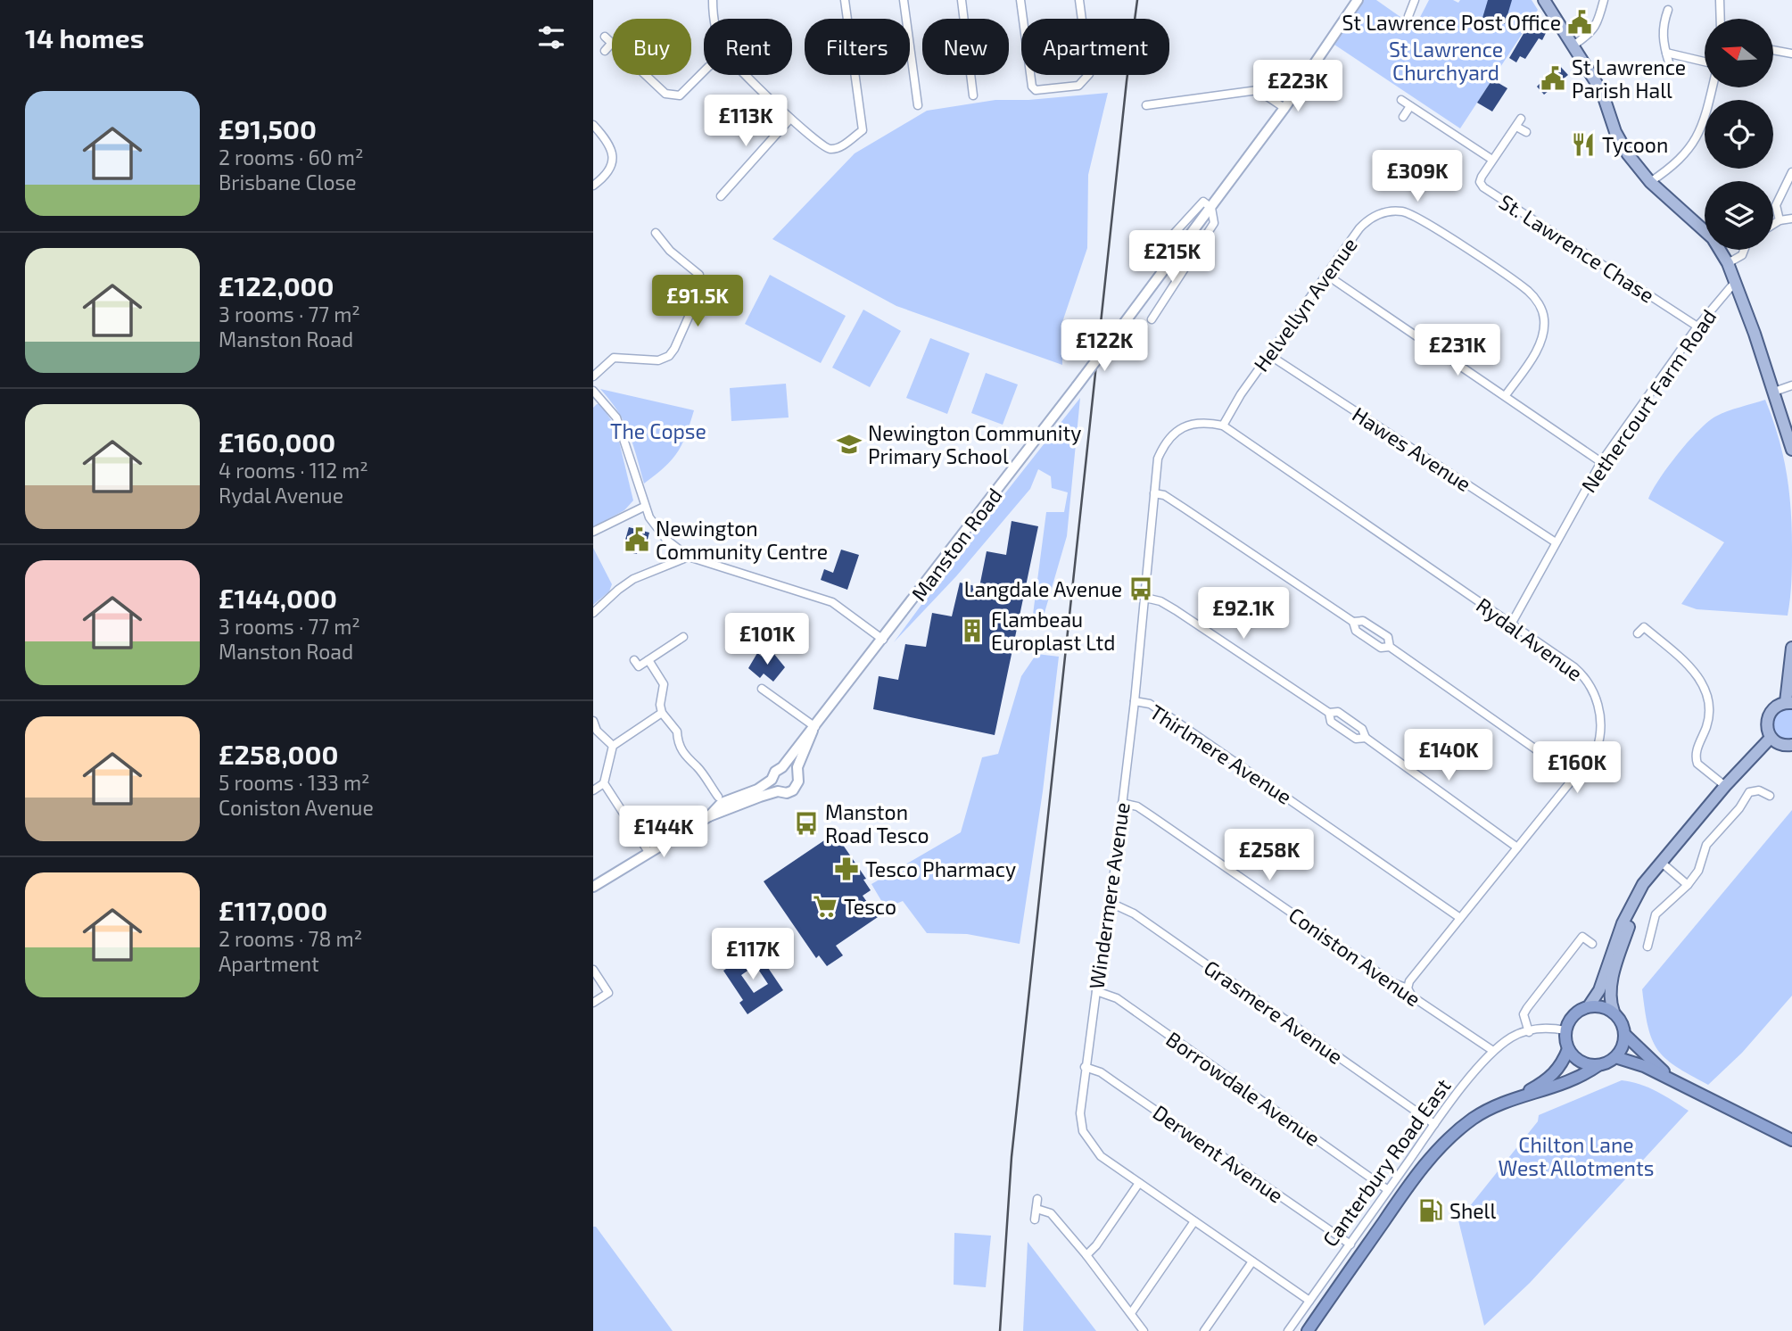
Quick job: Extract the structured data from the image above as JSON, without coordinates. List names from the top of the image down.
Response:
{
  "streets": {
    "highway": ["Canterbury Road East"],
    "main road": ["Manston Road"],
    "street": [
      "St. Lawrence Chase",
      "Helvellyn Avenue",
      "Nethercourt Farm Road",
      "Hawes Avenue",
      "Rydal Avenue",
      "Thirlmere Avenue",
      "Windermere Avenue",
      "Coniston Avenue",
      "Grasmere Avenue",
      "Borrowdale Avenue",
      "Derwent Avenue"
    ]
  },
  "crossings": [
    ["St. Lawrence Chase", "Nethercourt Farm Road"],
    ["Helvellyn Avenue", "Hawes Avenue"],
    ["Helvellyn Avenue", "Rydal Avenue"],
    ["Helvellyn Avenue", "Windermere Avenue"],
    ["Nethercourt Farm Road", "Hawes Avenue"],
    ["Nethercourt Farm Road", "Rydal Avenue"],
    ["Rydal Avenue", "Thirlmere Avenue"],
    ["Rydal Avenue", "Windermere Avenue"],
    ["Rydal Avenue", "Coniston Avenue"],
    ["Thirlmere Avenue", "Windermere Avenue"],
    ["Windermere Avenue", "Coniston Avenue"],
    ["Windermere Avenue", "Grasmere Avenue"],
    ["Windermere Avenue", "Borrowdale Avenue"],
    ["Windermere Avenue", "Derwent Avenue"],
    ["Windermere Avenue", "Canterbury Road East"],
    ["Coniston Avenue", "Canterbury Road East"],
    ["Grasmere Avenue", "Canterbury Road East"],
    ["Borrowdale Avenue", "Canterbury Road East"],
    ["Derwent Avenue", "Canterbury Road East"]
  ],
  "parks": ["St Lawrence Churchyard", "The Copse", "Chilton Lane West Allotments"],
  "places": {
    "public building": ["St Lawrence Post Office", "St Lawrence Parish Hall", "Newington Community Centre"],
    "restaurant": ["Tycoon"],
    "school or university": ["Newington Community Primary School"],
    "bus stop": ["Langdale Avenue", "Manston Road Tesco"],
    "building": ["Flambeau Europlast Ltd"],
    "pharmacy": ["Tesco Pharmacy"],
    "supermarket": ["Tesco"],
    "fuel station": ["Shell"]
  },
  "north": "left",
  "page": {
    "heading": "14 homes",
    "chip": [
      "Buy",
      "Rent",
      "Filters",
      "New",
      "Apartment"
    ],
    "price": [
      "£223K",
      "£113K",
      "£309K",
      "£215K",
      "£91.5K",
      "£122K",
      "£231K",
      "£92.1K",
      "£101K",
      "£140K",
      "£160K",
      "£144K",
      "£258K",
      "£117K"
    ],
    "list": [
      {
        "name": "£91,500",
        "note": "2 rooms · 60 m² · Brisbane Close"
      },
      {
        "name": "£122,000",
        "note": "3 rooms · 77 m² · Manston Road"
      },
      {
        "name": "£160,000",
        "note": "4 rooms · 112 m² · Rydal Avenue"
      },
      {
        "name": "£144,000",
        "note": "3 rooms · 77 m² · Manston Road"
      },
      {
        "name": "£258,000",
        "note": "5 rooms · 133 m² · Coniston Avenue"
      },
      {
        "name": "£117,000",
        "note": "2 rooms · 78 m² · Apartment"
      }
    ]
  }
}
